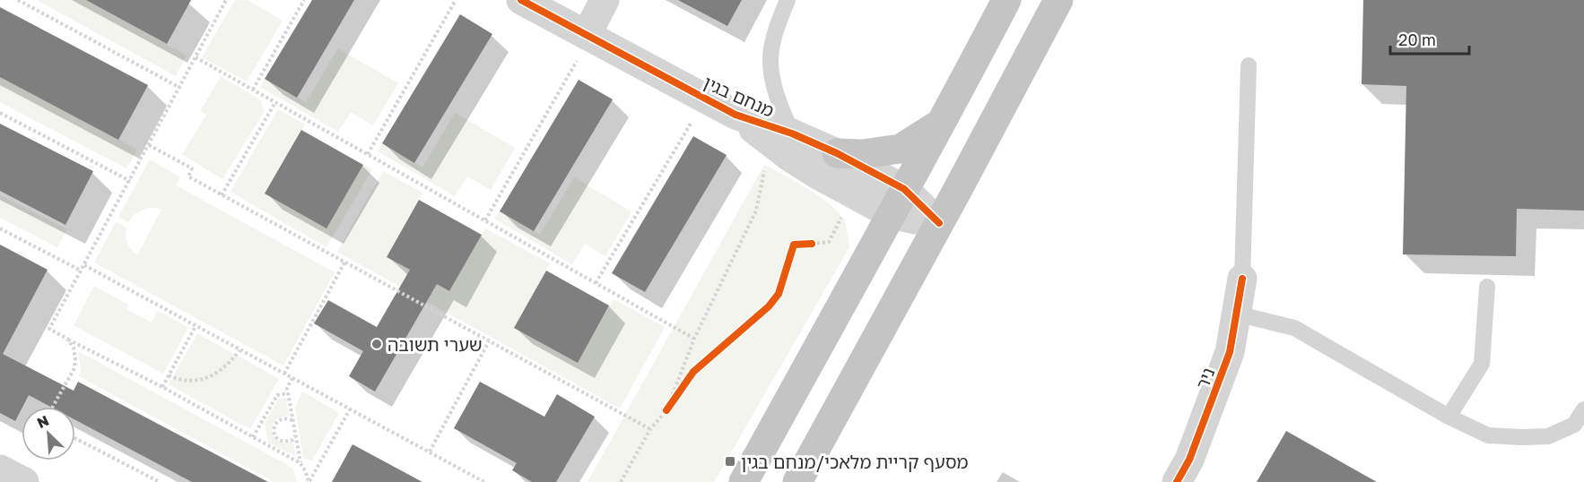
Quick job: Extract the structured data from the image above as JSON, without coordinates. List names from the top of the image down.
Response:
{
  "streets": {
    "street": ["מנחם בגין", "ניר"]
  },
  "places": {
    "other": ["שערי תשובה"],
    "transit": ["מסעף קריית מלאכי/מנחם בגין"]
  },
  "scale_bar": "20 m",
  "north": "top left"
}
